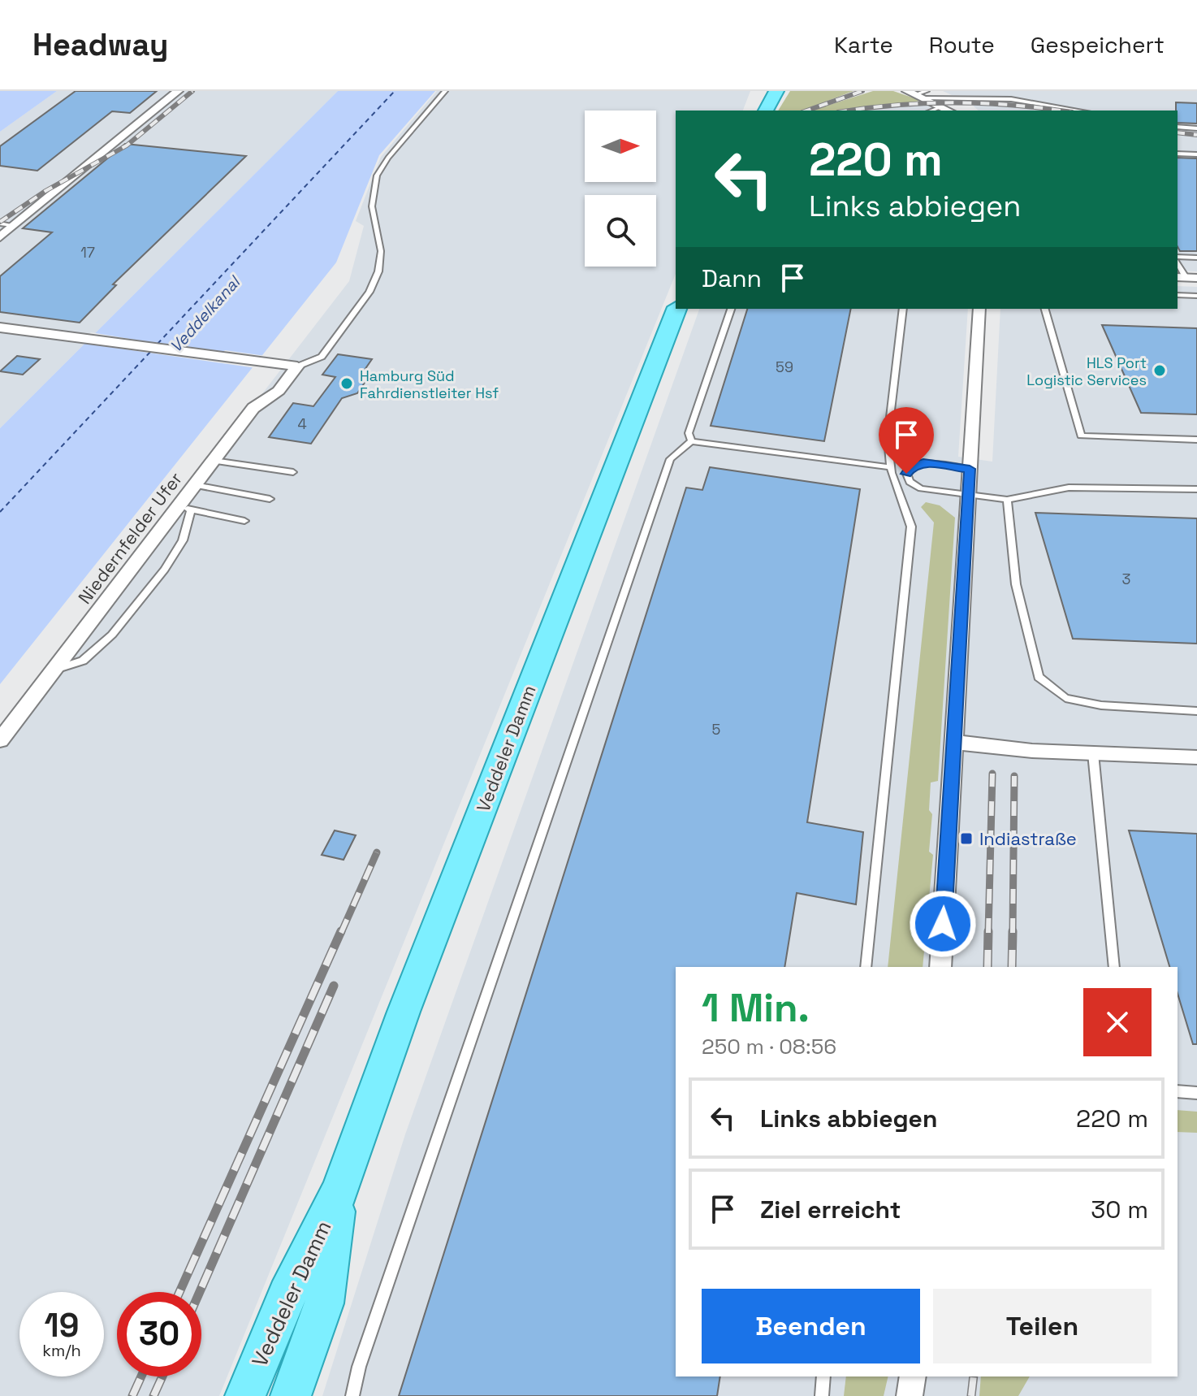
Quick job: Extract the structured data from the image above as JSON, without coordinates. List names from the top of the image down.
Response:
{
  "streets": {
    "main road": ["Veddeler Damm"],
    "street": ["Niedernfelder Ufer"]
  },
  "water": ["Veddelkanal"],
  "places": {
    "other": ["HLS Port Logistic Services", "Hamburg Süd Fahrdienstleiter Hsf"],
    "transit": ["Indiastraße"]
  },
  "house_numbers": [
    "17",
    "59",
    "4",
    "3",
    "5"
  ],
  "north": "right",
  "page": {
    "header": "Headway",
    "nav": ["Karte", "Route", "Gespeichert"],
    "turn": ["220 m", "Links abbiegen"],
    "then": "Dann",
    "heading": ["1 Min.", "250 m · 08:56"],
    "list": [
      {
        "name": "Links abbiegen",
        "value": "220 m"
      },
      {
        "name": "Ziel erreicht",
        "value": "30 m"
      }
    ],
    "buttons": ["Beenden", "Teilen"],
    "speed": "19 km/h",
    "limit": "30"
  }
}
